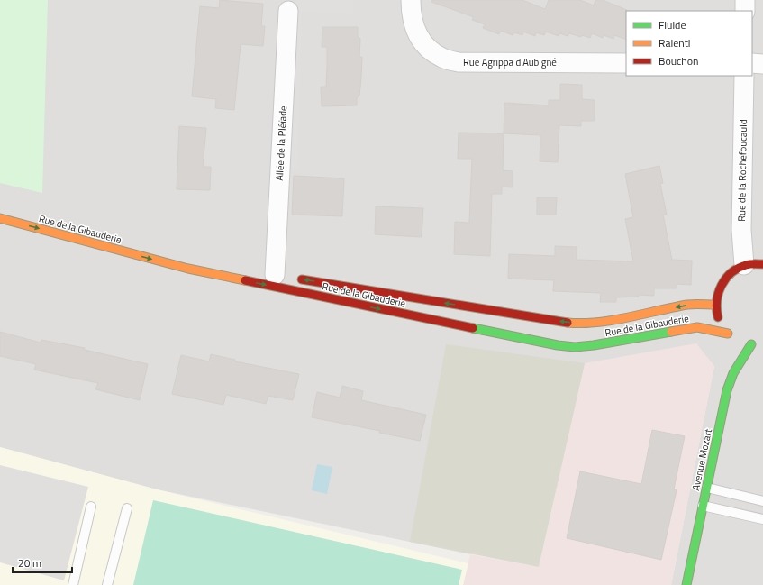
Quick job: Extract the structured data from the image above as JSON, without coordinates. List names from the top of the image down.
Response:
{
  "streets": {
    "street": [
      "Rue Agrippa d'Aubigné",
      "Allée de la Pléïade",
      "Rue de la Rochefoucauld",
      "Rue de la Gibauderie",
      "Avenue Mozart"
    ]
  },
  "legend": ["Fluide", "Ralenti", "Bouchon"],
  "scale_bar": "20 m"
}
